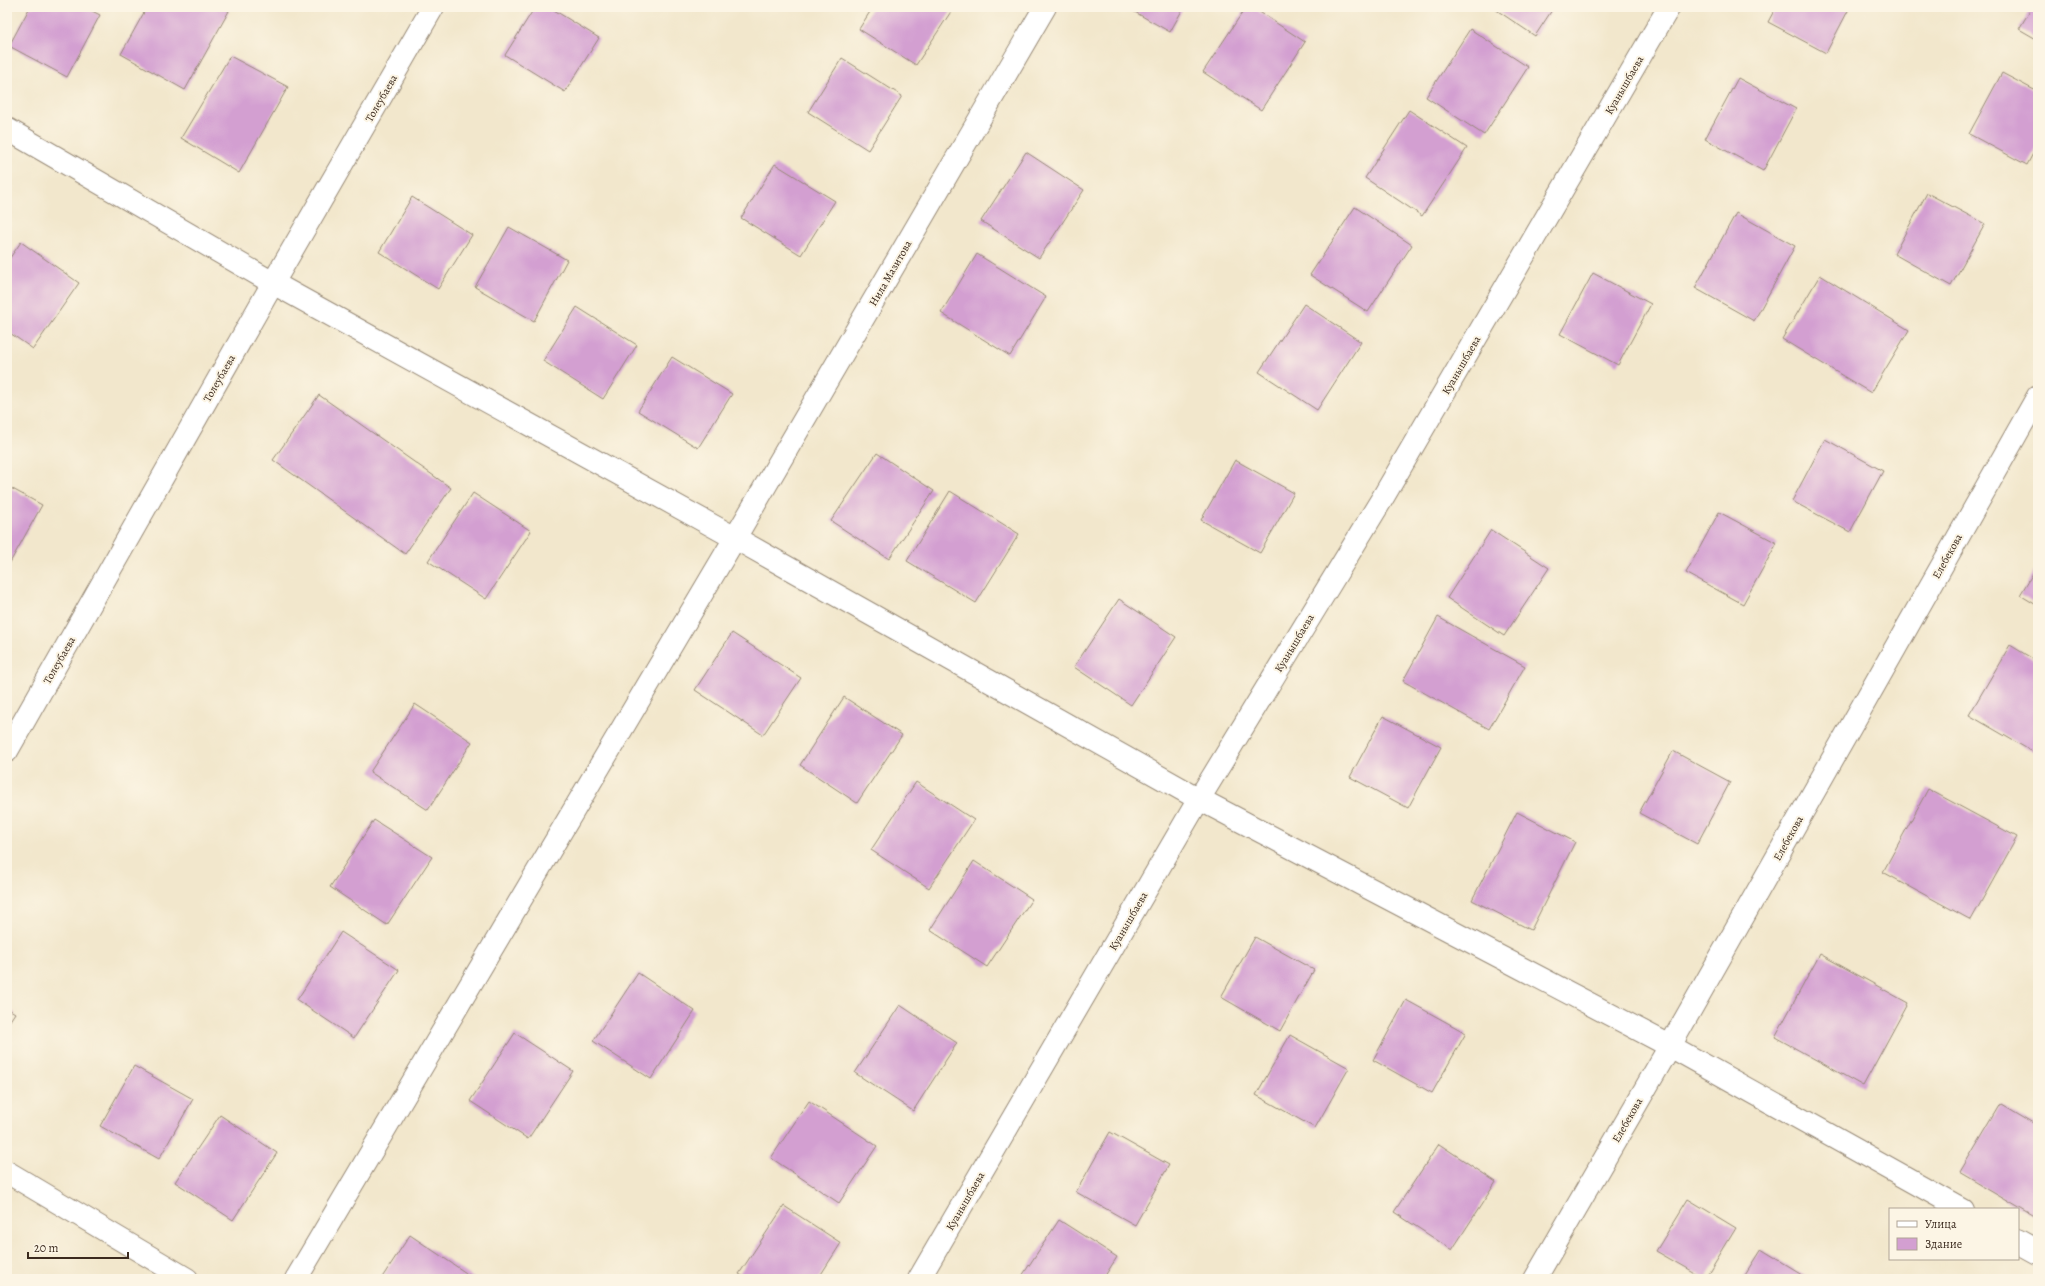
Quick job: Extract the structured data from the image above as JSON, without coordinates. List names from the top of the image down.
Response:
{
  "streets": {
    "street": [
      "Куанышбаева",
      "Толеубаева",
      "Нила Мазитова",
      "Елебекова"
    ]
  },
  "legend": ["Улица", "Здание"],
  "scale_bar": "20 m"
}
